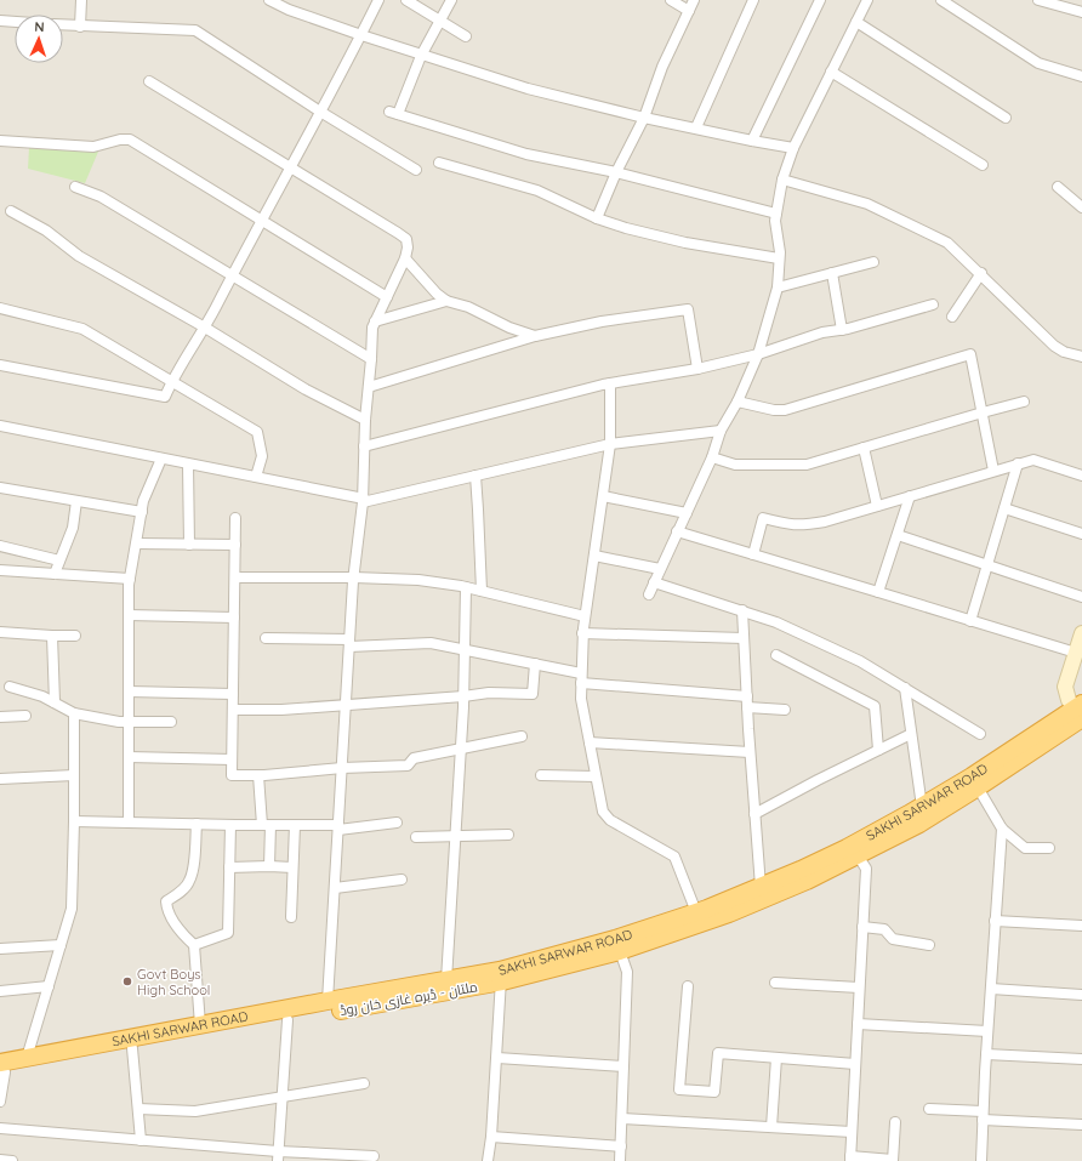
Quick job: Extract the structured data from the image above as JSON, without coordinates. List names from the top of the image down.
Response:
{
  "streets": {
    "highway": ["SAKHI SARWAR ROAD", "ملتان - ڈیرہ غازی خان روڈ"]
  },
  "crossings": [
    ["SAKHI SARWAR ROAD", "ملتان - ڈیرہ غازی خان روڈ"]
  ],
  "places": ["Govt Boys High School"],
  "north": "top"
}
